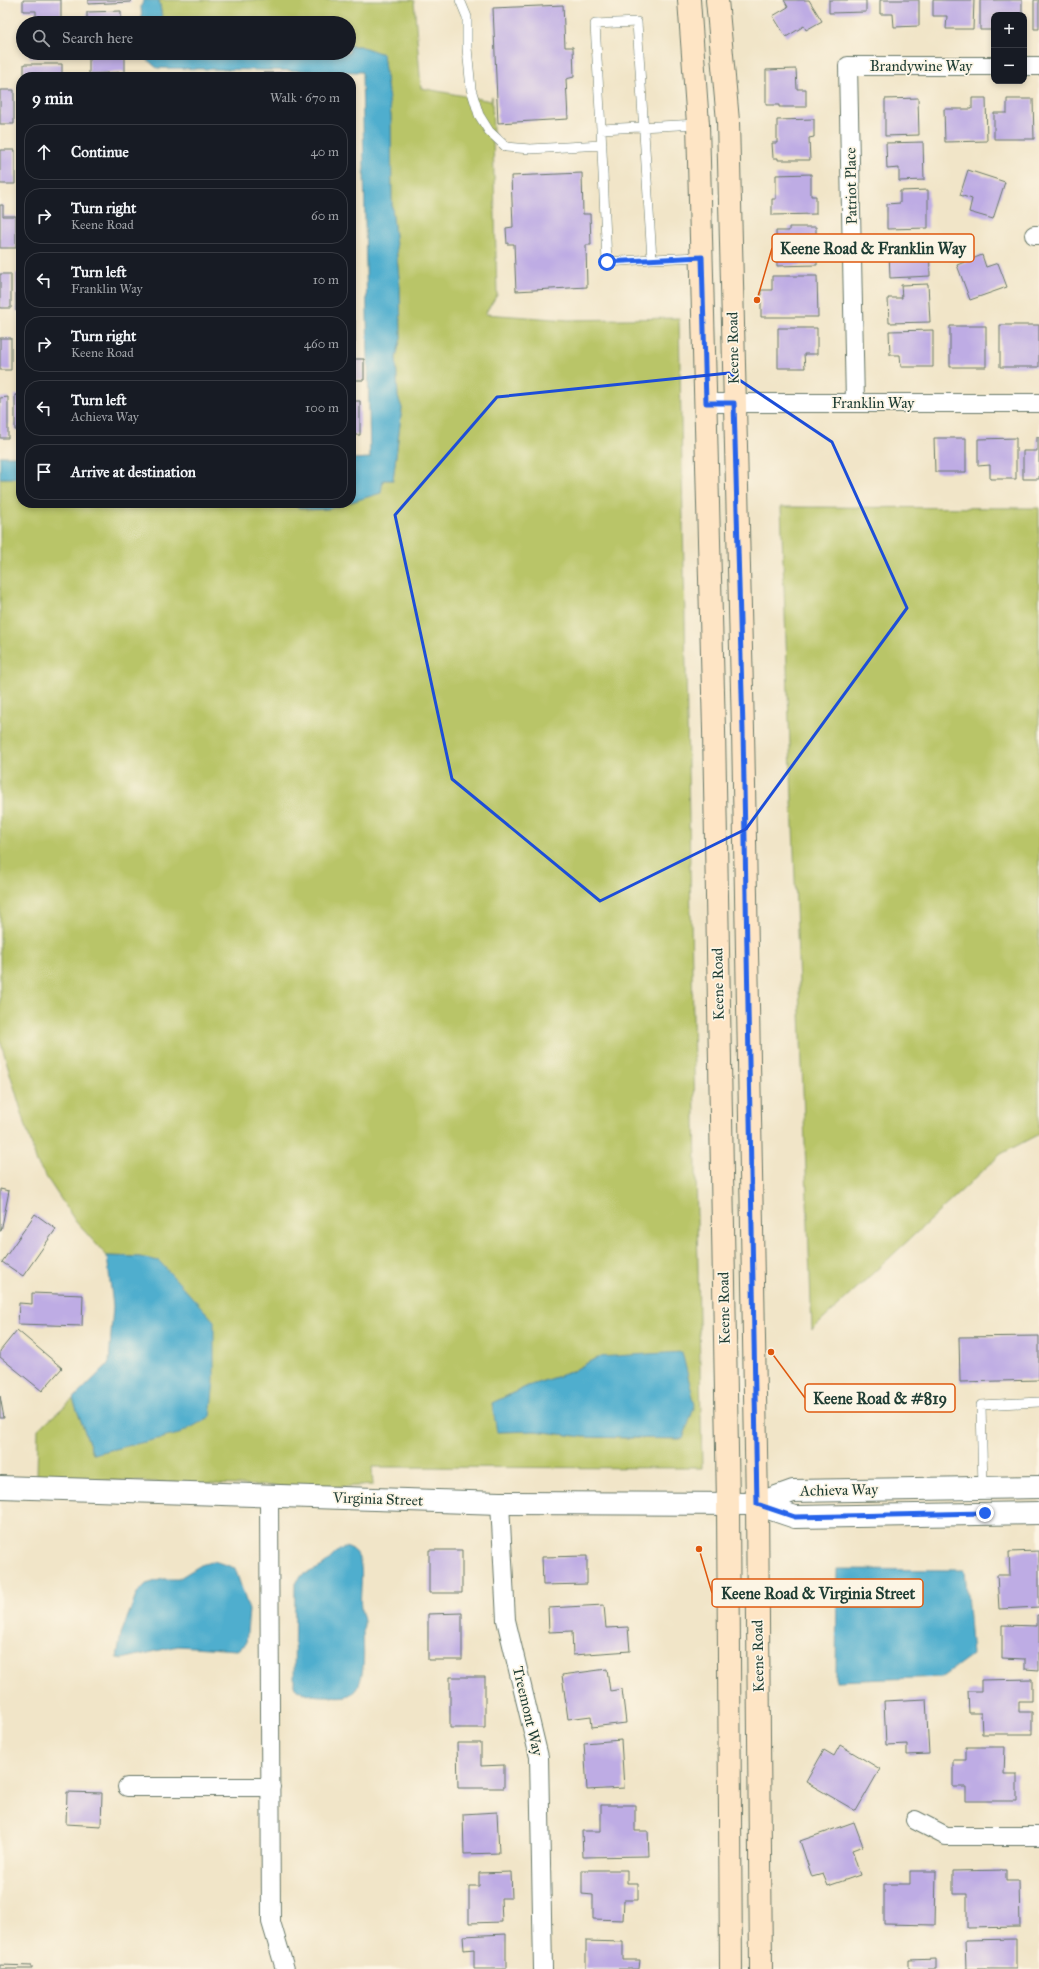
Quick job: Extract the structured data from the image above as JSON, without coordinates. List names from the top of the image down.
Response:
{
  "streets": {
    "main road": ["Keene Road"],
    "street": [
      "Brandywine Way",
      "Patriot Place",
      "Franklin Way",
      "Achieva Way",
      "Virginia Street",
      "Treemont Way"
    ]
  },
  "crossings": [
    ["Brandywine Way", "Patriot Place"],
    ["Patriot Place", "Franklin Way"],
    ["Keene Road", "Franklin Way"],
    ["Keene Road", "Achieva Way"],
    ["Keene Road", "Virginia Street"],
    ["Achieva Way", "Virginia Street"],
    ["Virginia Street", "Treemont Way"]
  ],
  "places": ["Keene Road & Franklin Way", "Keene Road & #819", "Keene Road & Virginia Street"],
  "page": {
    "map_buttons": ["+", "−"],
    "search": "Search here",
    "heading": ["9 min", "Walk · 670 m"],
    "list": [
      ["Continue", "40 m"],
      ["Turn right", "Keene Road", "60 m"],
      ["Turn left", "Franklin Way", "10 m"],
      ["Turn right", "Keene Road", "460 m"],
      ["Turn left", "Achieva Way", "100 m"],
      "Arrive at destination"
    ]
  }
}
